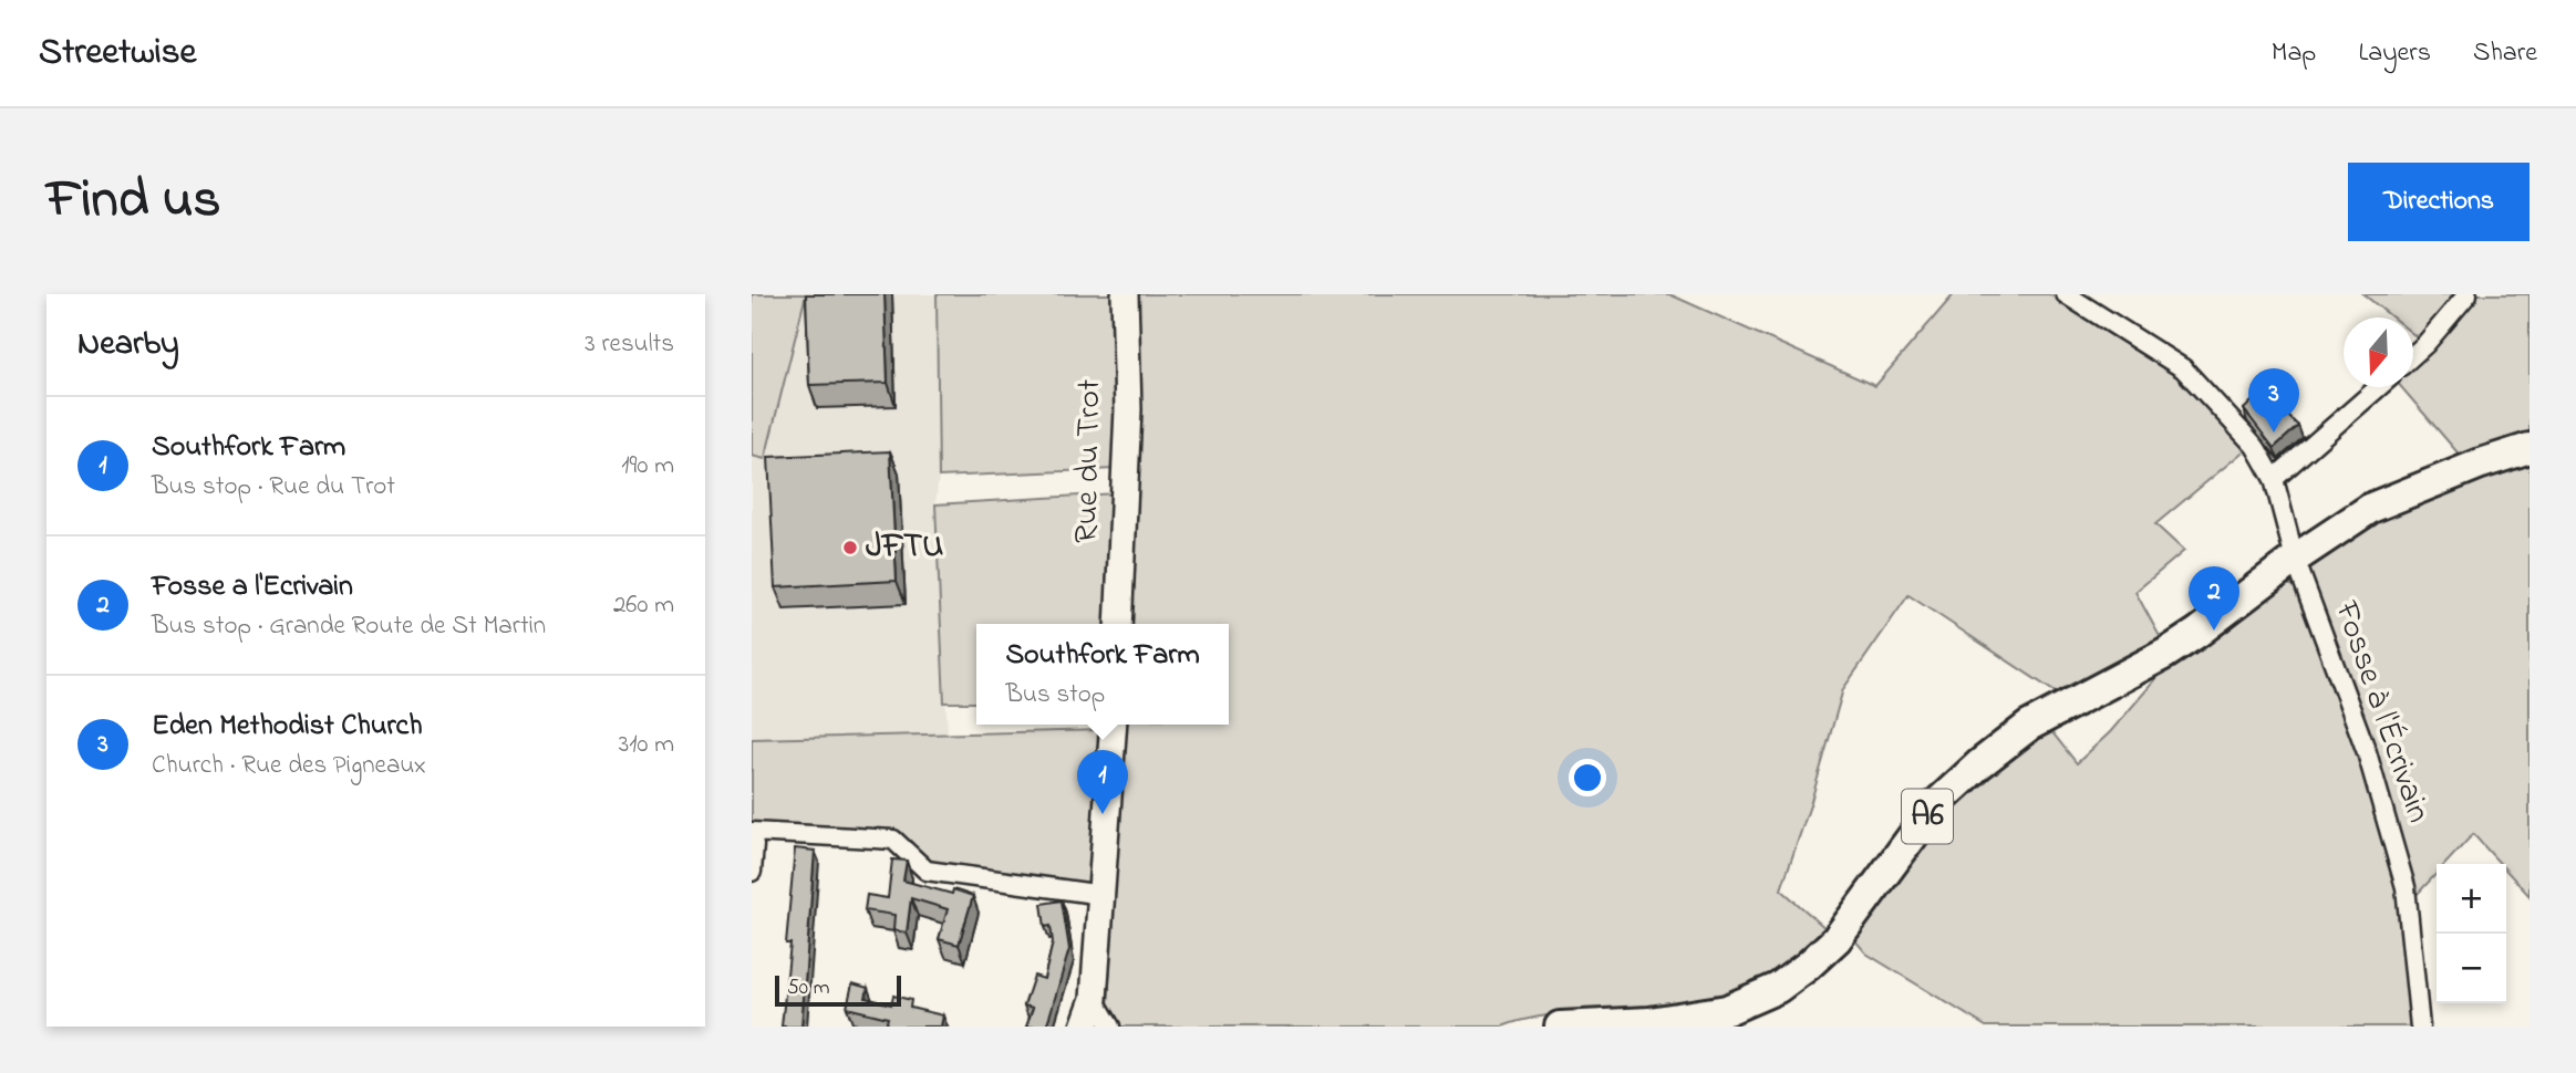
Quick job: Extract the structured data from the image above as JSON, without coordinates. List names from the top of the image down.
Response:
{
  "streets": {
    "main road": ["Rue du Trot", "A6"],
    "street": ["Fosse à l'Écrivain"]
  },
  "crossings": [
    ["Fosse à l'Écrivain", "A6"]
  ],
  "places": ["JFTU"],
  "scale_bar": "50 m",
  "north": "bottom",
  "page": {
    "header": "Streetwise",
    "nav": ["Map", "Layers", "Share"],
    "title": "Find us",
    "buttons": "Directions",
    "heading": ["Nearby", "3 results"],
    "pins": ["3", "2", "1"],
    "list": [
      {
        "mark": "1",
        "name": "Southfork Farm",
        "note": "Bus stop · Rue du Trot",
        "value": "190 m"
      },
      {
        "mark": "2",
        "name": "Fosse a l'Ecrivain",
        "note": "Bus stop · Grande Route de St Martin",
        "value": "260 m"
      },
      {
        "mark": "3",
        "name": "Eden Methodist Church",
        "note": "Church · Rue des Pigneaux",
        "value": "310 m"
      }
    ],
    "popup": ["Southfork Farm", "Bus stop"],
    "map_buttons": ["+", "−"],
    "scale": "50 m"
  }
}
